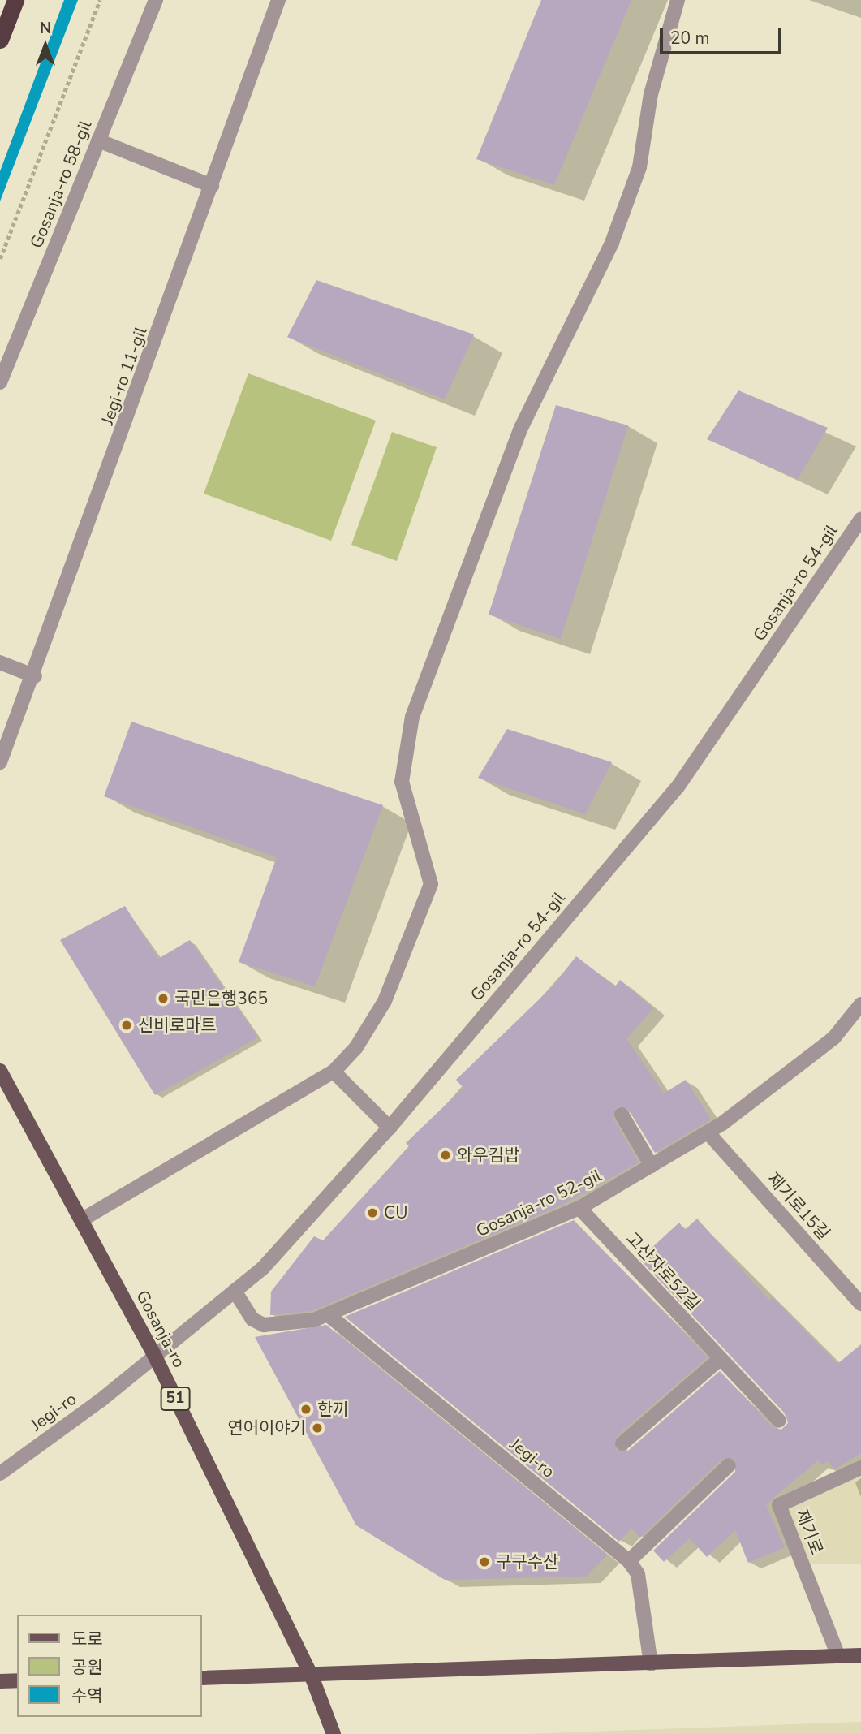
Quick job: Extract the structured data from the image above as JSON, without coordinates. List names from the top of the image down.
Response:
{
  "streets": {
    "main road": ["Gosanja-ro", "51"],
    "street": [
      "Gosanja-ro 58-gil",
      "Jegi-ro 11-gil",
      "Gosanja-ro 54-gil",
      "Gosanja-ro 52-gil",
      "제기로15길",
      "고산자로52길",
      "Jegi-ro",
      "제기로"
    ]
  },
  "crossings": [
    ["Gosanja-ro 54-gil", "Gosanja-ro 52-gil"],
    ["Gosanja-ro 54-gil", "Gosanja-ro"],
    ["Gosanja-ro 54-gil", "Jegi-ro"],
    ["Gosanja-ro 52-gil", "제기로15길"],
    ["Gosanja-ro 52-gil", "고산자로52길"],
    ["Gosanja-ro 52-gil", "Jegi-ro"],
    ["Gosanja-ro", "Jegi-ro"]
  ],
  "places": [
    "국민은행365",
    "신비로마트",
    "와우김밥",
    "CU",
    "한끼",
    "연어이야기",
    "구구수산"
  ],
  "legend": ["도로", "공원", "수역"],
  "scale_bar": "20 m",
  "north": "top"
}
